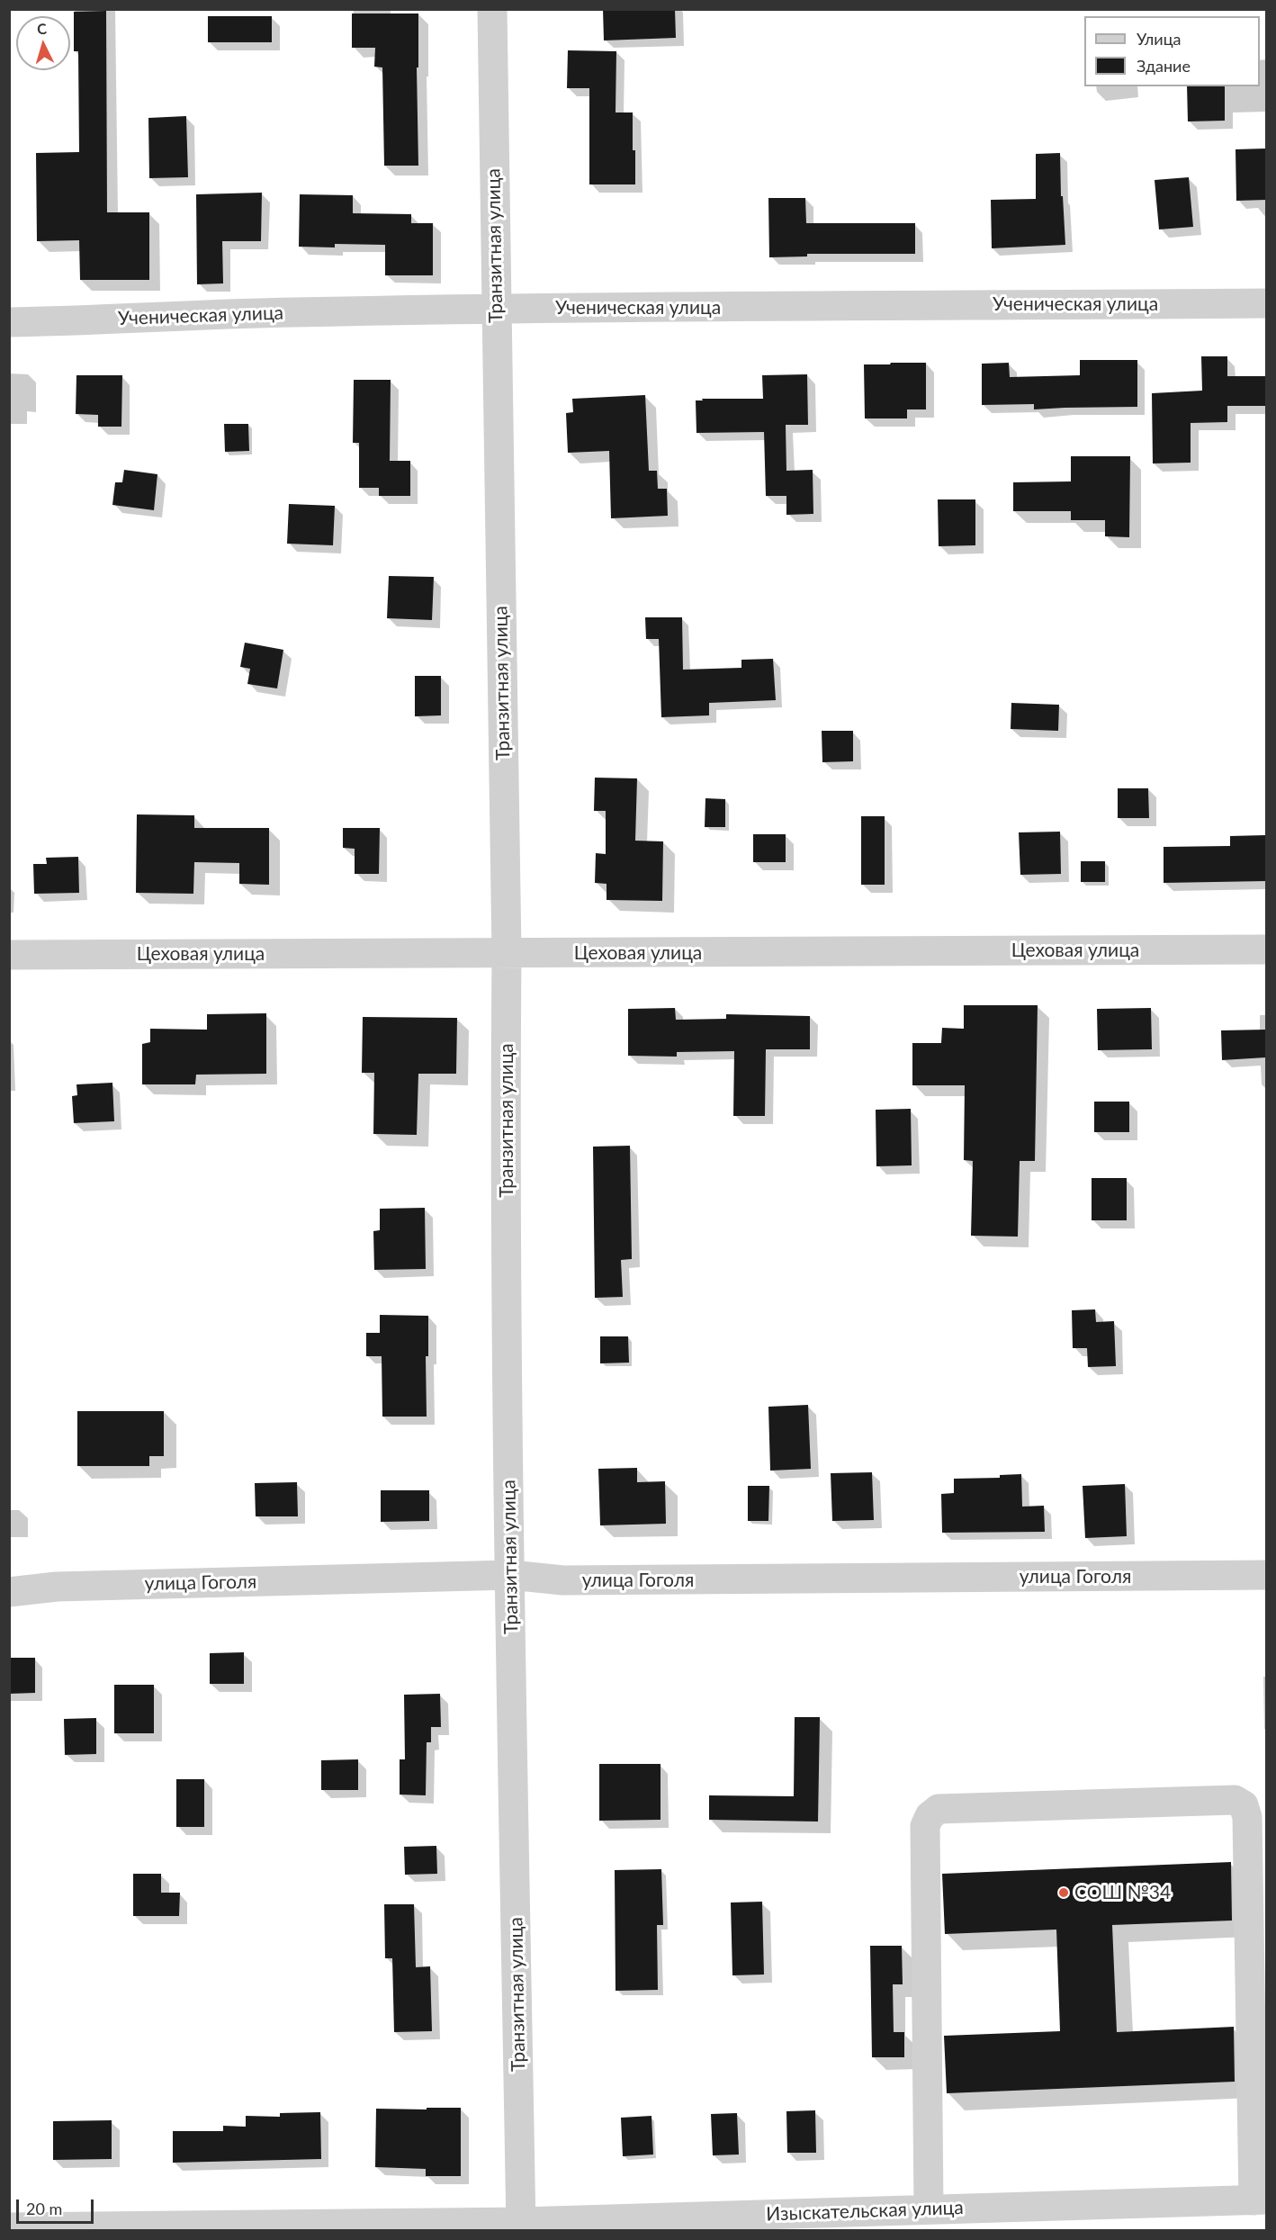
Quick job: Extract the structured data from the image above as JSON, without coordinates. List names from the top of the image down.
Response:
{
  "streets": {
    "street": [
      "Транзитная улица",
      "Ученическая улица",
      "Цеховая улица",
      "улица Гоголя",
      "Изыскательская улица"
    ]
  },
  "crossings": [
    ["Транзитная улица", "Ученическая улица"],
    ["Транзитная улица", "Цеховая улица"],
    ["Транзитная улица", "улица Гоголя"],
    ["Транзитная улица", "Изыскательская улица"]
  ],
  "places": ["СОШ №34"],
  "legend": ["Улица", "Здание"],
  "scale_bar": "20 m",
  "north": "top"
}
